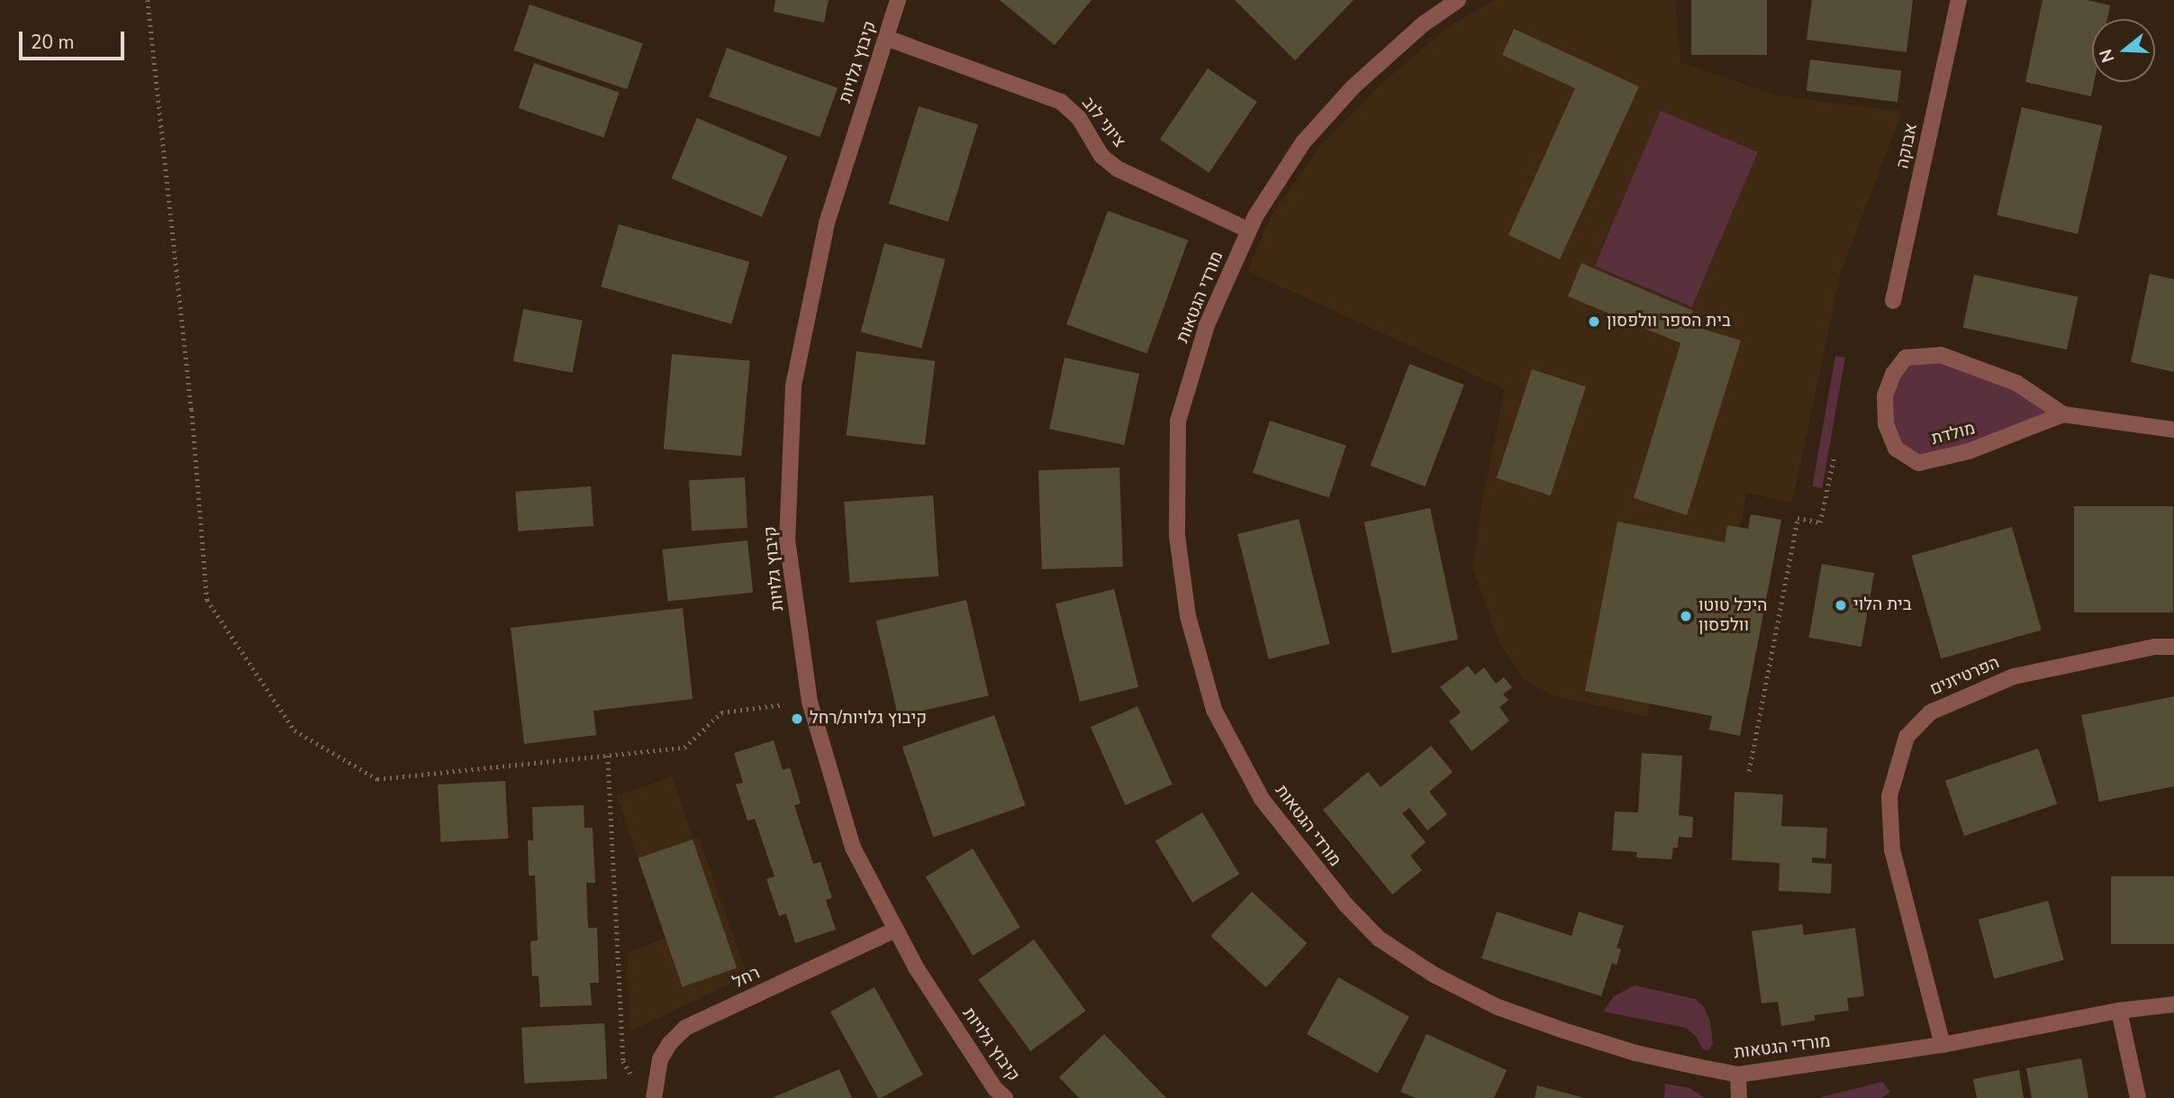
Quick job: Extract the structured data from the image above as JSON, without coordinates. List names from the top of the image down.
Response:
{
  "streets": {
    "street": [
      "קיבוץ גלויות",
      "ציוני לוב",
      "אבוקה",
      "מורדי הגטאות",
      "מולדת",
      "הפרטיזנים",
      "רחל"
    ]
  },
  "crossings": [
    ["קיבוץ גלויות", "ציוני לוב"],
    ["קיבוץ גלויות", "רחל"],
    ["ציוני לוב", "מורדי הגטאות"],
    ["מורדי הגטאות", "הפרטיזנים"]
  ],
  "places": [
    "בית הספר וולפסון",
    "בית הלוי",
    "היכל טוטו וולפסון",
    "קיבוץ גלויות/רחל"
  ],
  "scale_bar": "20 m",
  "north": "left"
}
